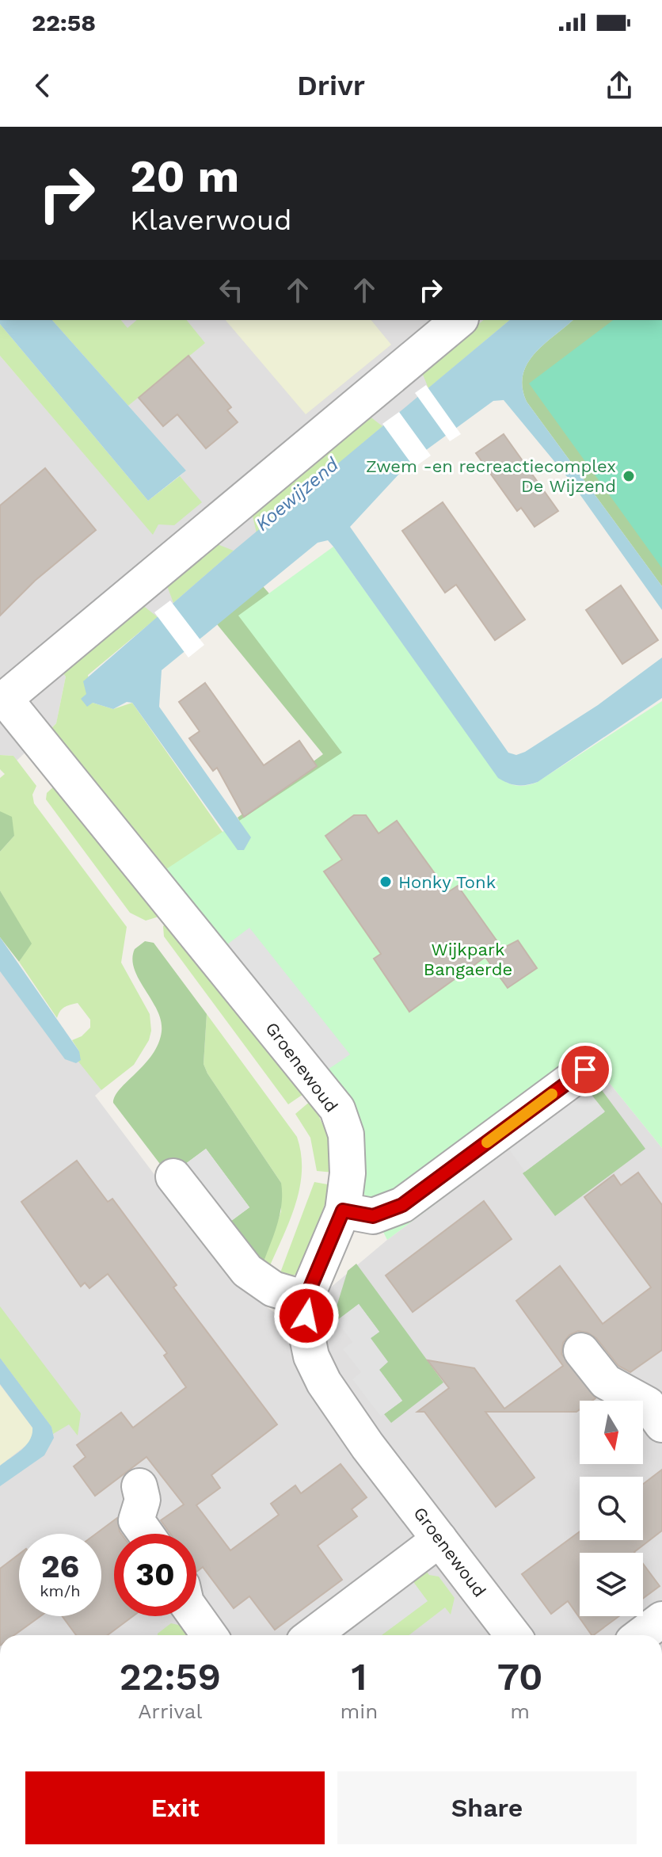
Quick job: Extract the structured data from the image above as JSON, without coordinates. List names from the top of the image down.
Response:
{
  "streets": {
    "street": ["Groenewoud"]
  },
  "water": ["Koewijzend"],
  "parks": ["Wijkpark Bangaerde"],
  "places": ["Zwem -en recreactiecomplex De Wijzend", "Honky Tonk"],
  "north": "bottom",
  "page": {
    "status": "22:58",
    "header": "Drivr",
    "turn": ["20 m", "Klaverwoud"],
    "speed": "26 km/h",
    "limit": "30",
    "eta": [
      "22:59",
      "Arrival",
      "1",
      "min",
      "70",
      "m"
    ],
    "buttons": ["Exit", "Share"]
  }
}
